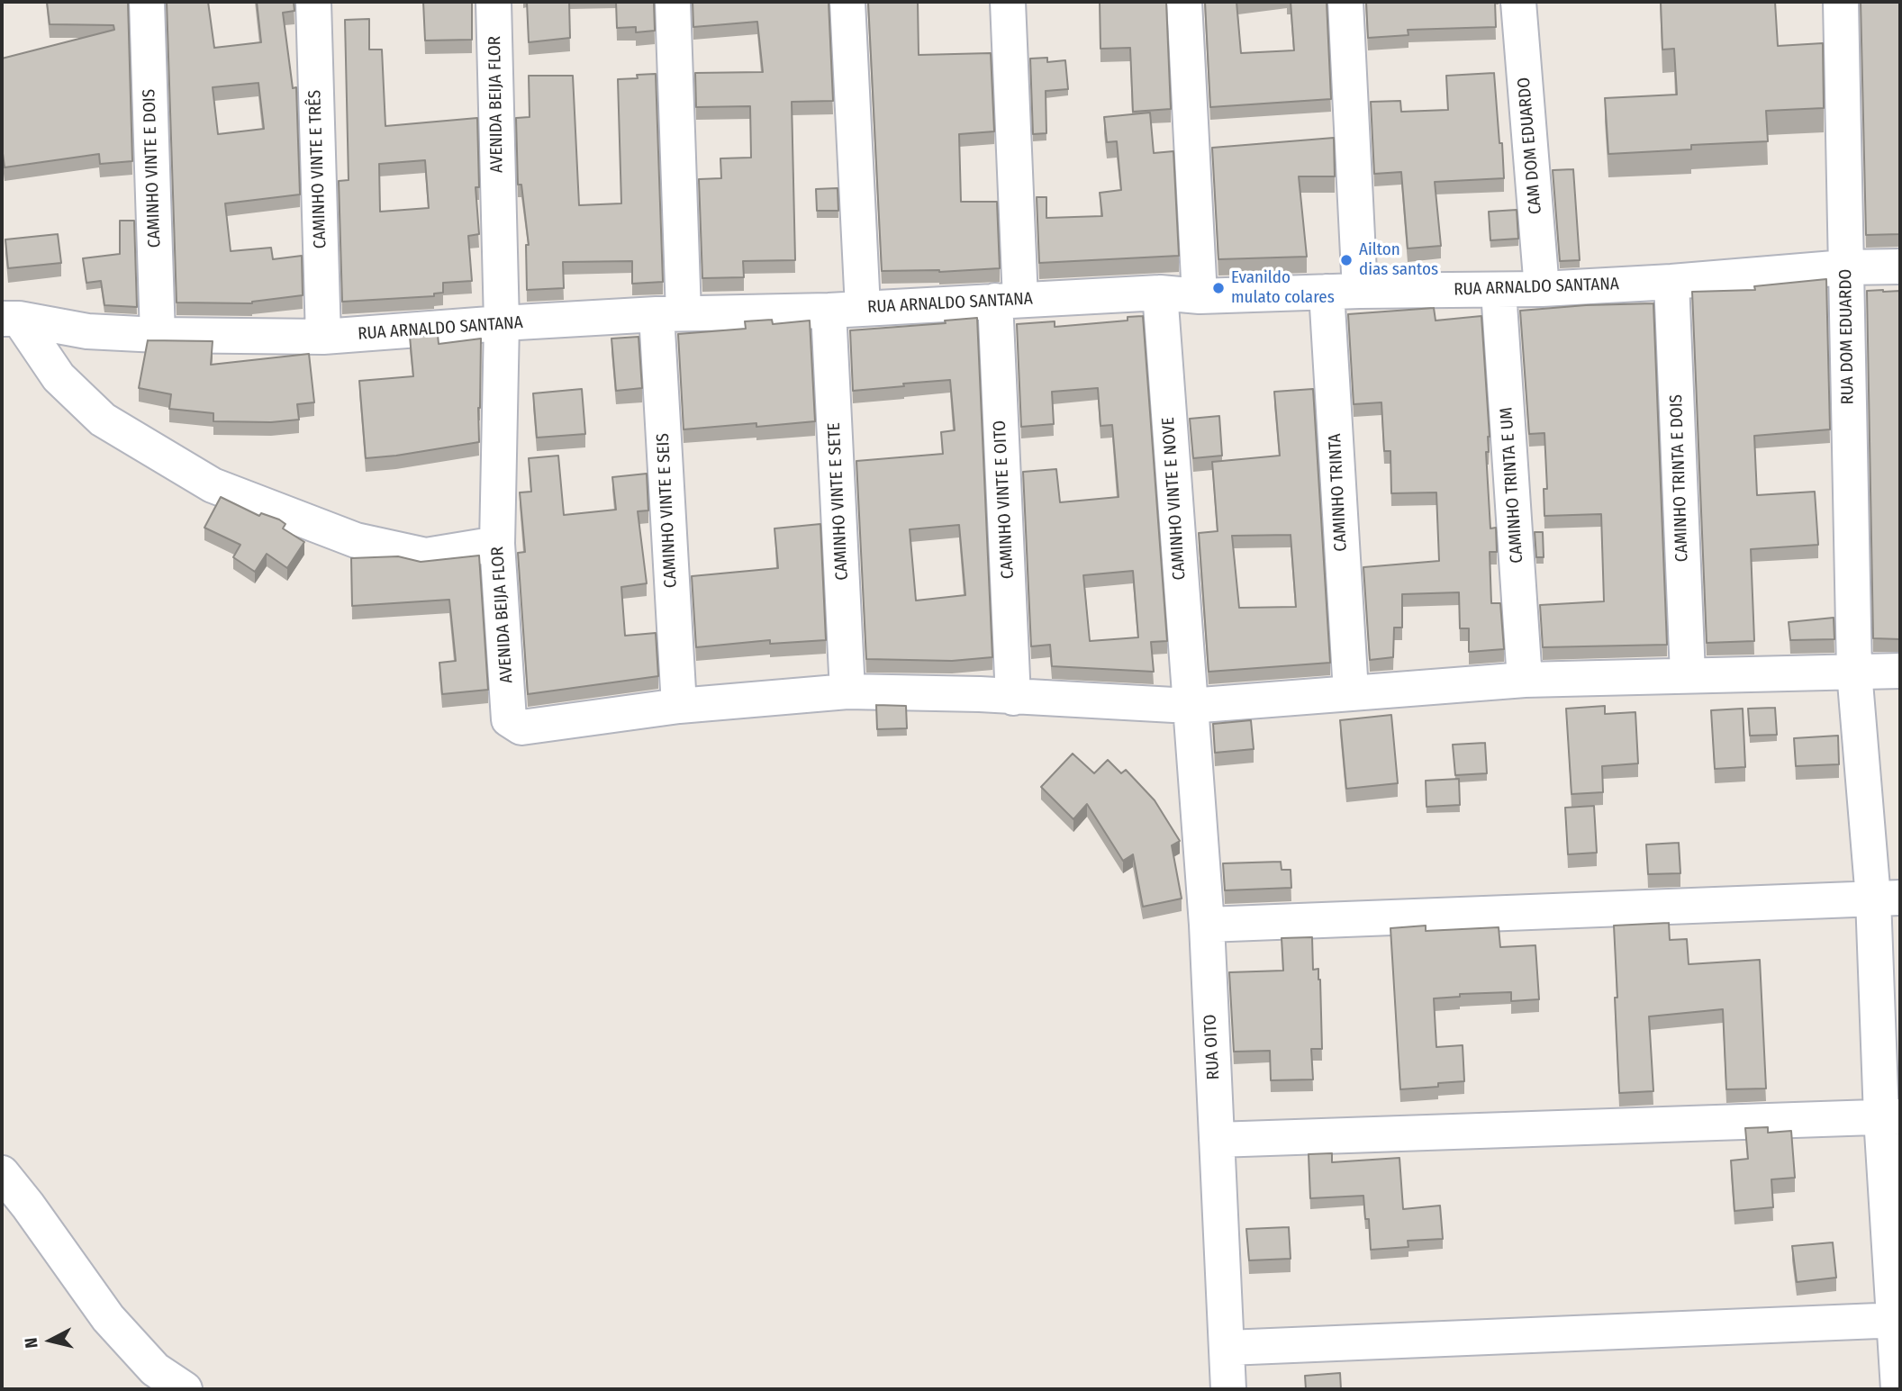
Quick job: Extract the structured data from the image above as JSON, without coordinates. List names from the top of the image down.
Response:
{
  "streets": {
    "street": [
      "AVENIDA BEIJA FLOR",
      "CAM DOM EDUARDO",
      "CAMINHO VINTE E DOIS",
      "CAMINHO VINTE E TRÊS",
      "RUA ARNALDO SANTANA",
      "RUA DOM EDUARDO",
      "CAMINHO TRINTA E DOIS",
      "CAMINHO TRINTA E UM",
      "CAMINHO TRINTA",
      "CAMINHO VINTE E NOVE",
      "CAMINHO VINTE E OITO",
      "CAMINHO VINTE E SETE",
      "CAMINHO VINTE E SEIS",
      "RUA OITO"
    ]
  },
  "crossings": [
    ["AVENIDA BEIJA FLOR", "RUA ARNALDO SANTANA"],
    ["AVENIDA BEIJA FLOR", "RUA DOM EDUARDO"],
    ["AVENIDA BEIJA FLOR", "CAMINHO TRINTA E DOIS"],
    ["AVENIDA BEIJA FLOR", "CAMINHO TRINTA E UM"],
    ["AVENIDA BEIJA FLOR", "CAMINHO TRINTA"],
    ["AVENIDA BEIJA FLOR", "CAMINHO VINTE E NOVE"],
    ["AVENIDA BEIJA FLOR", "CAMINHO VINTE E OITO"],
    ["AVENIDA BEIJA FLOR", "CAMINHO VINTE E SETE"],
    ["AVENIDA BEIJA FLOR", "CAMINHO VINTE E SEIS"],
    ["AVENIDA BEIJA FLOR", "RUA OITO"],
    ["CAM DOM EDUARDO", "RUA ARNALDO SANTANA"],
    ["CAMINHO VINTE E DOIS", "RUA ARNALDO SANTANA"],
    ["CAMINHO VINTE E TRÊS", "RUA ARNALDO SANTANA"],
    ["RUA ARNALDO SANTANA", "RUA DOM EDUARDO"],
    ["RUA ARNALDO SANTANA", "CAMINHO TRINTA E DOIS"],
    ["RUA ARNALDO SANTANA", "CAMINHO TRINTA E UM"],
    ["RUA ARNALDO SANTANA", "CAMINHO TRINTA"],
    ["RUA ARNALDO SANTANA", "CAMINHO VINTE E NOVE"],
    ["RUA ARNALDO SANTANA", "CAMINHO VINTE E OITO"],
    ["RUA ARNALDO SANTANA", "CAMINHO VINTE E SETE"],
    ["RUA ARNALDO SANTANA", "CAMINHO VINTE E SEIS"],
    ["CAMINHO VINTE E NOVE", "RUA OITO"]
  ],
  "places": ["Ailton dias santos", "Evanildo mulato colares"],
  "north": "left"
}
